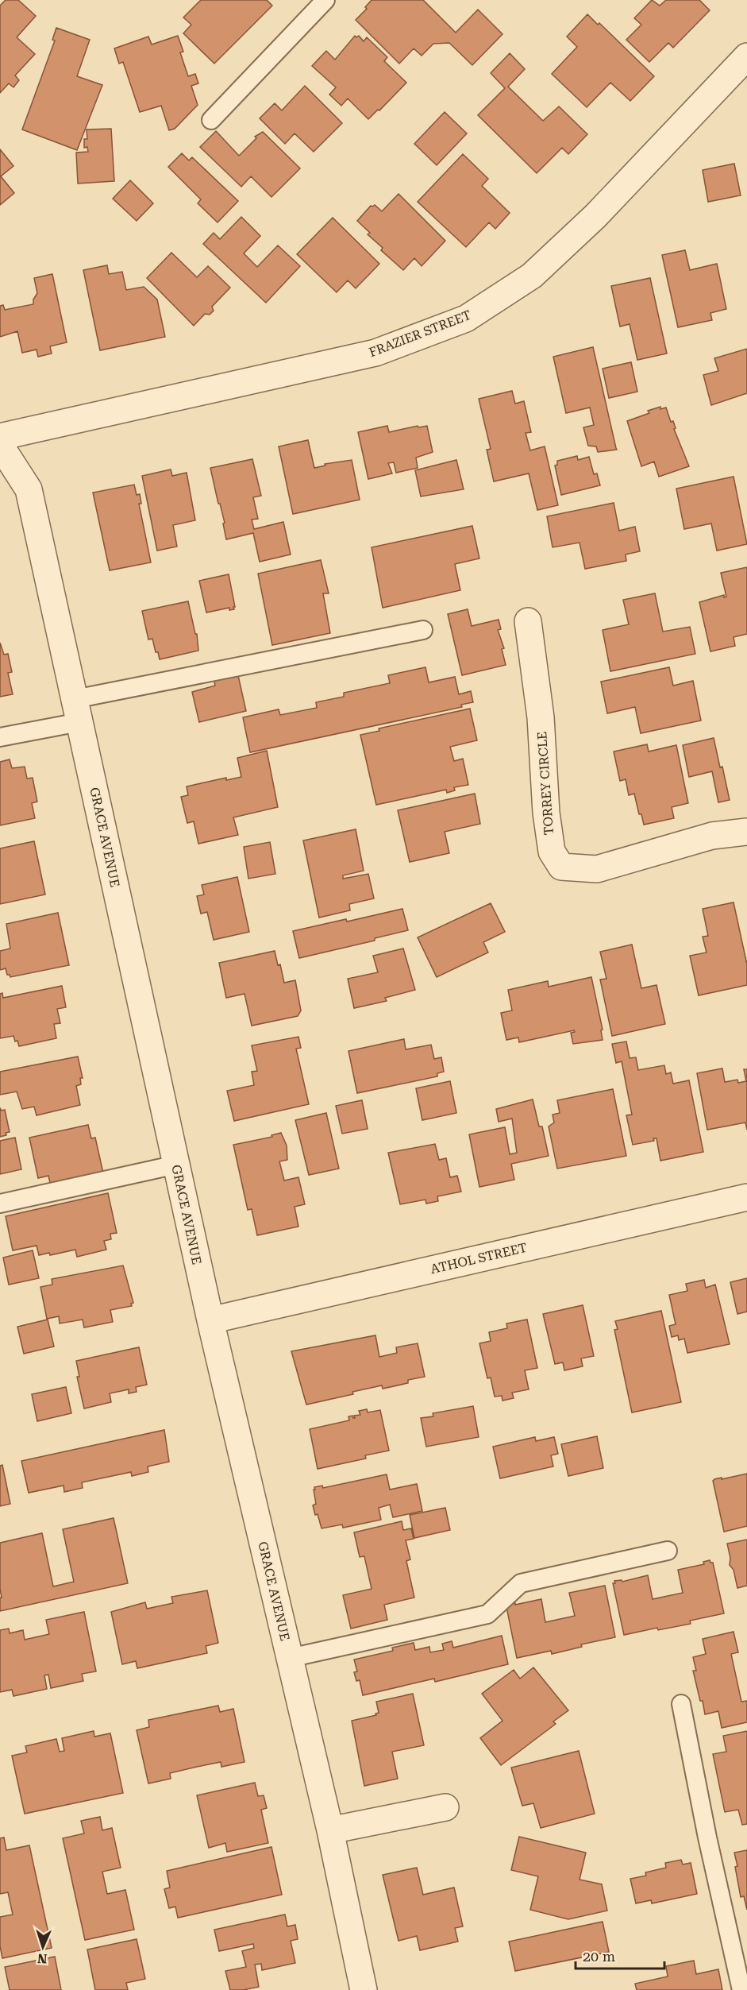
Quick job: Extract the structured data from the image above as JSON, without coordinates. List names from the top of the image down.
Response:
{
  "streets": {
    "street": [
      "FRAZIER STREET",
      "TORREY CIRCLE",
      "GRACE AVENUE",
      "ATHOL STREET"
    ]
  },
  "crossings": [
    ["GRACE AVENUE", "ATHOL STREET"]
  ],
  "scale_bar": "20 m",
  "north": "bottom"
}
